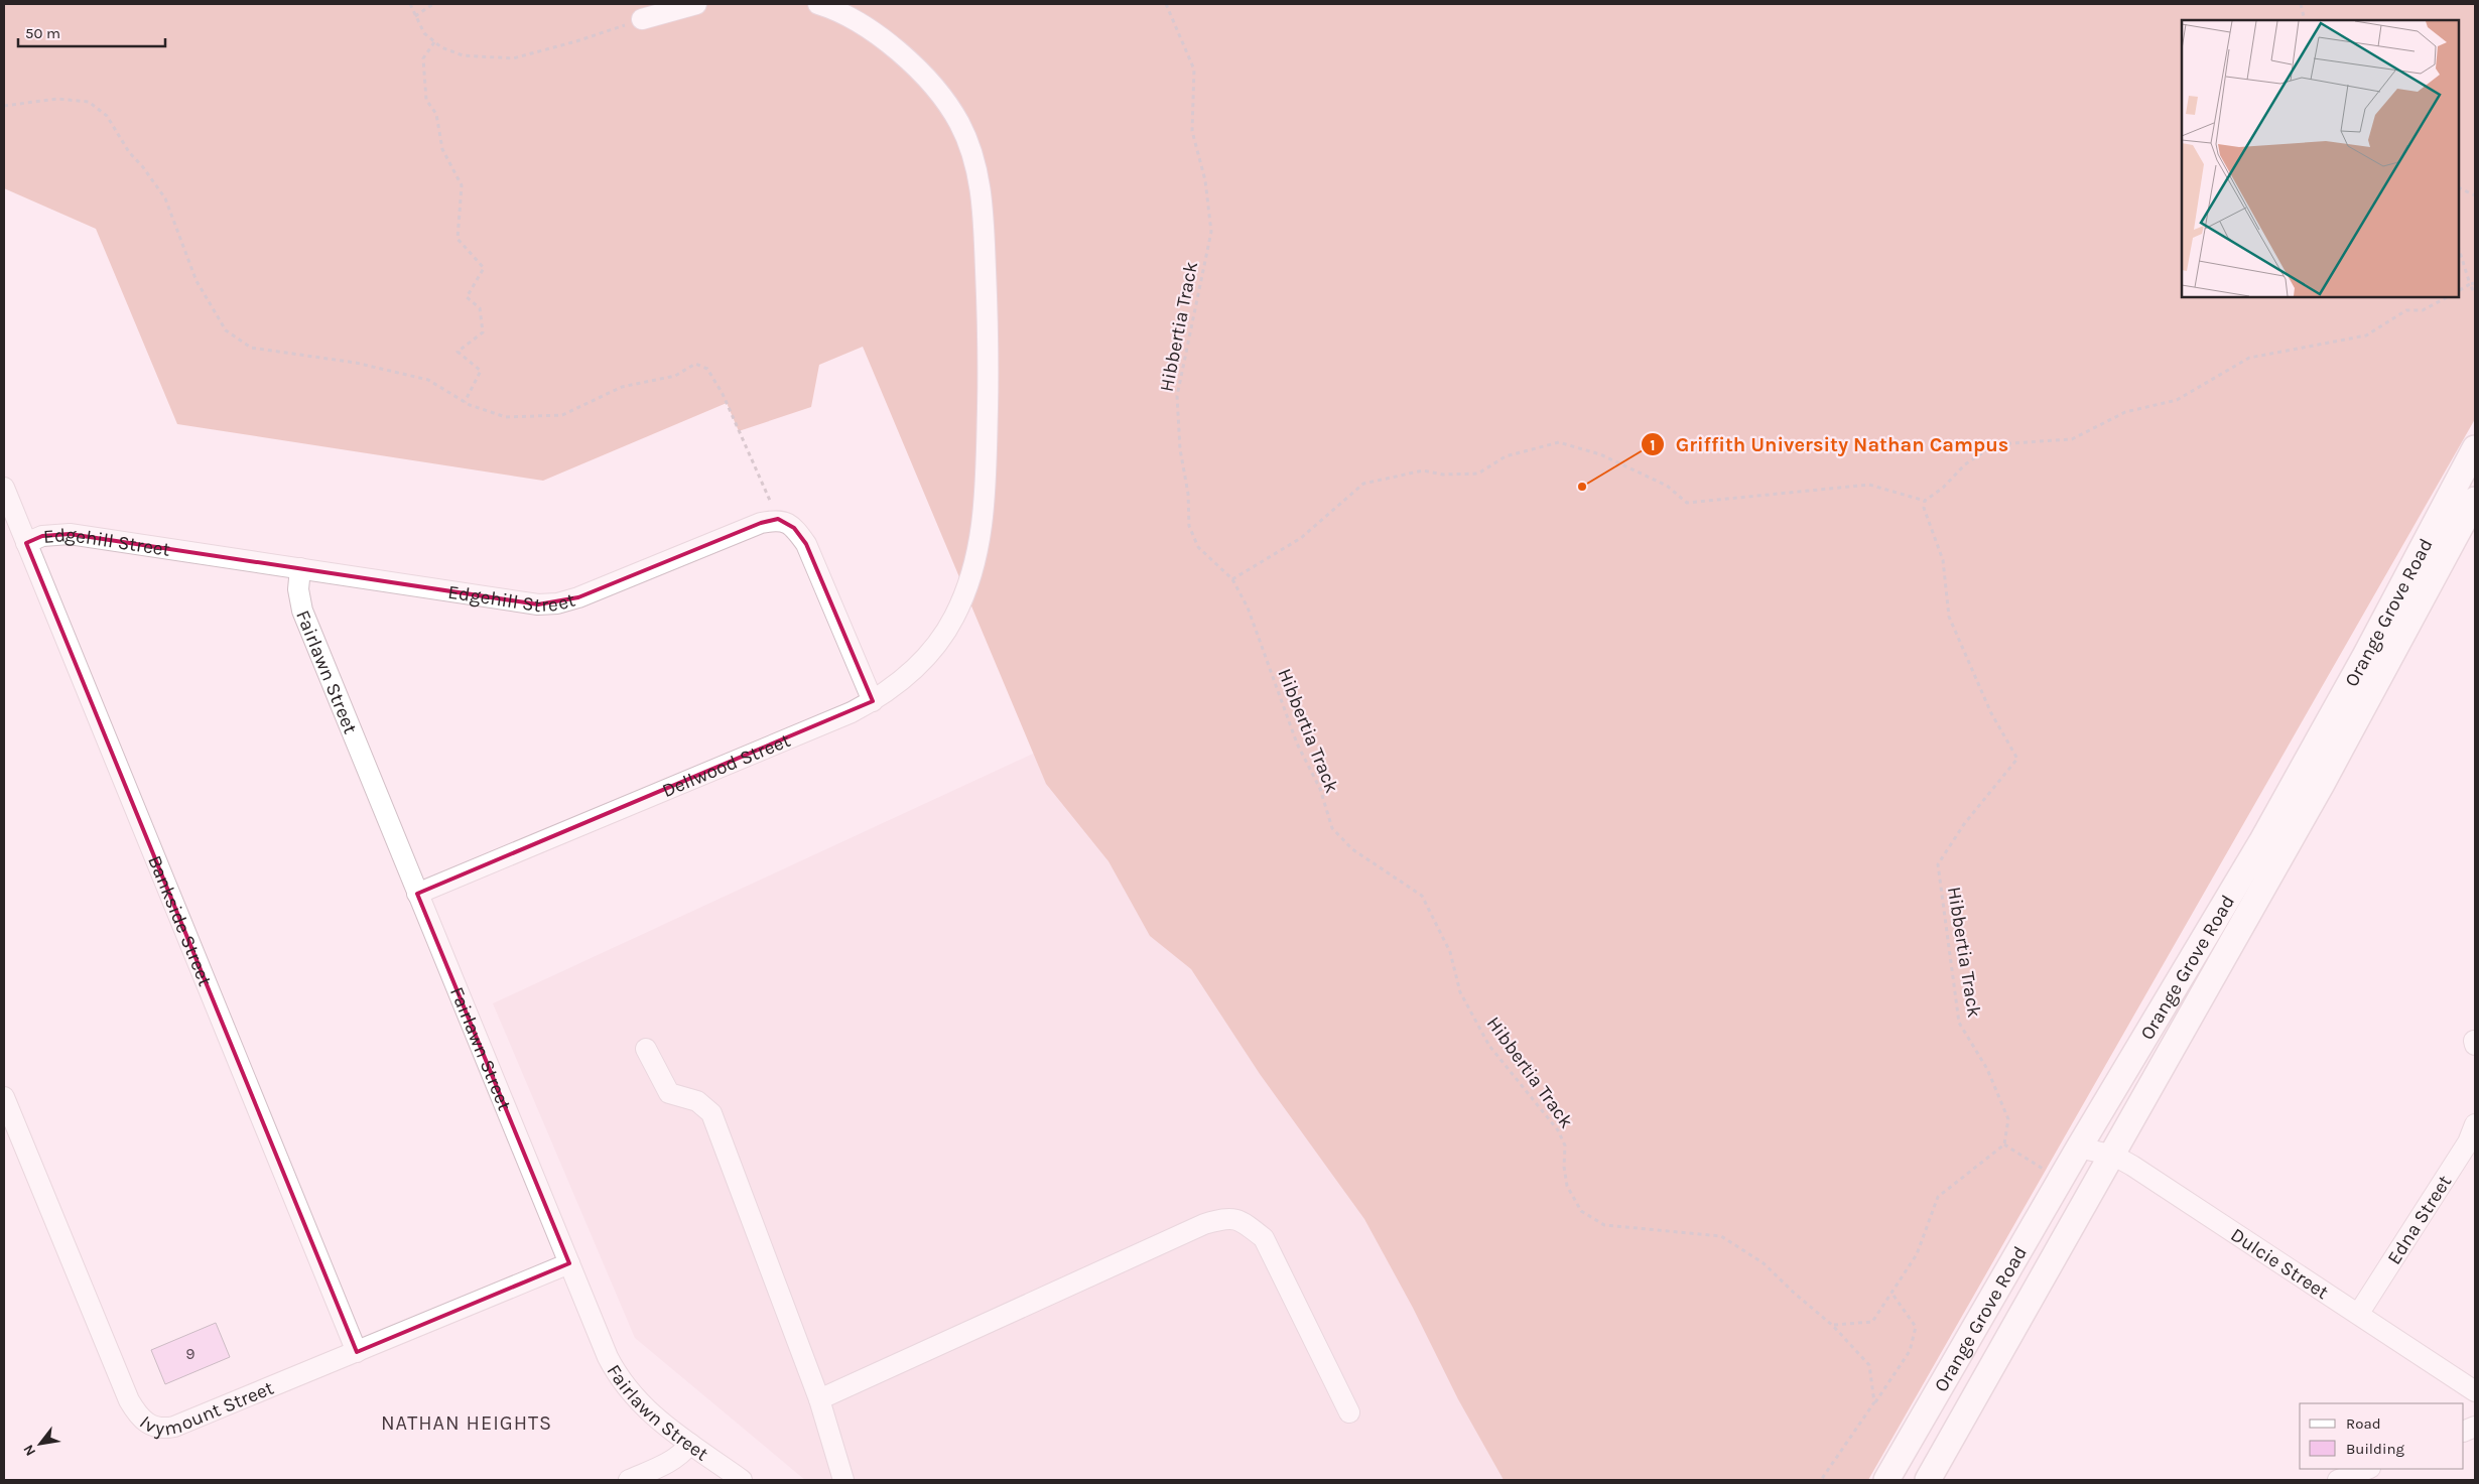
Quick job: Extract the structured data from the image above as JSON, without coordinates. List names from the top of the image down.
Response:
{
  "streets": {
    "main road": ["Orange Grove Road"],
    "street": [
      "Edgehill Street",
      "Fairlawn Street",
      "Dellwood Street",
      "Bankside Street",
      "Edna Street",
      "Dulcie Street",
      "Ivymount Street"
    ],
    "path": ["Hibbertia Track"]
  },
  "crossings": [
    ["Edgehill Street", "Fairlawn Street"],
    ["Edgehill Street", "Bankside Street"],
    ["Orange Grove Road", "Dulcie Street"],
    ["Fairlawn Street", "Dellwood Street"],
    ["Fairlawn Street", "Ivymount Street"],
    ["Bankside Street", "Ivymount Street"],
    ["Edna Street", "Dulcie Street"]
  ],
  "districts": ["NATHAN HEIGHTS"],
  "places": ["Griffith University Nathan Campus"],
  "house_numbers": ["9"],
  "legend": ["Road", "Building"],
  "scale_bar": "50 m",
  "north": "bottom left"
}
